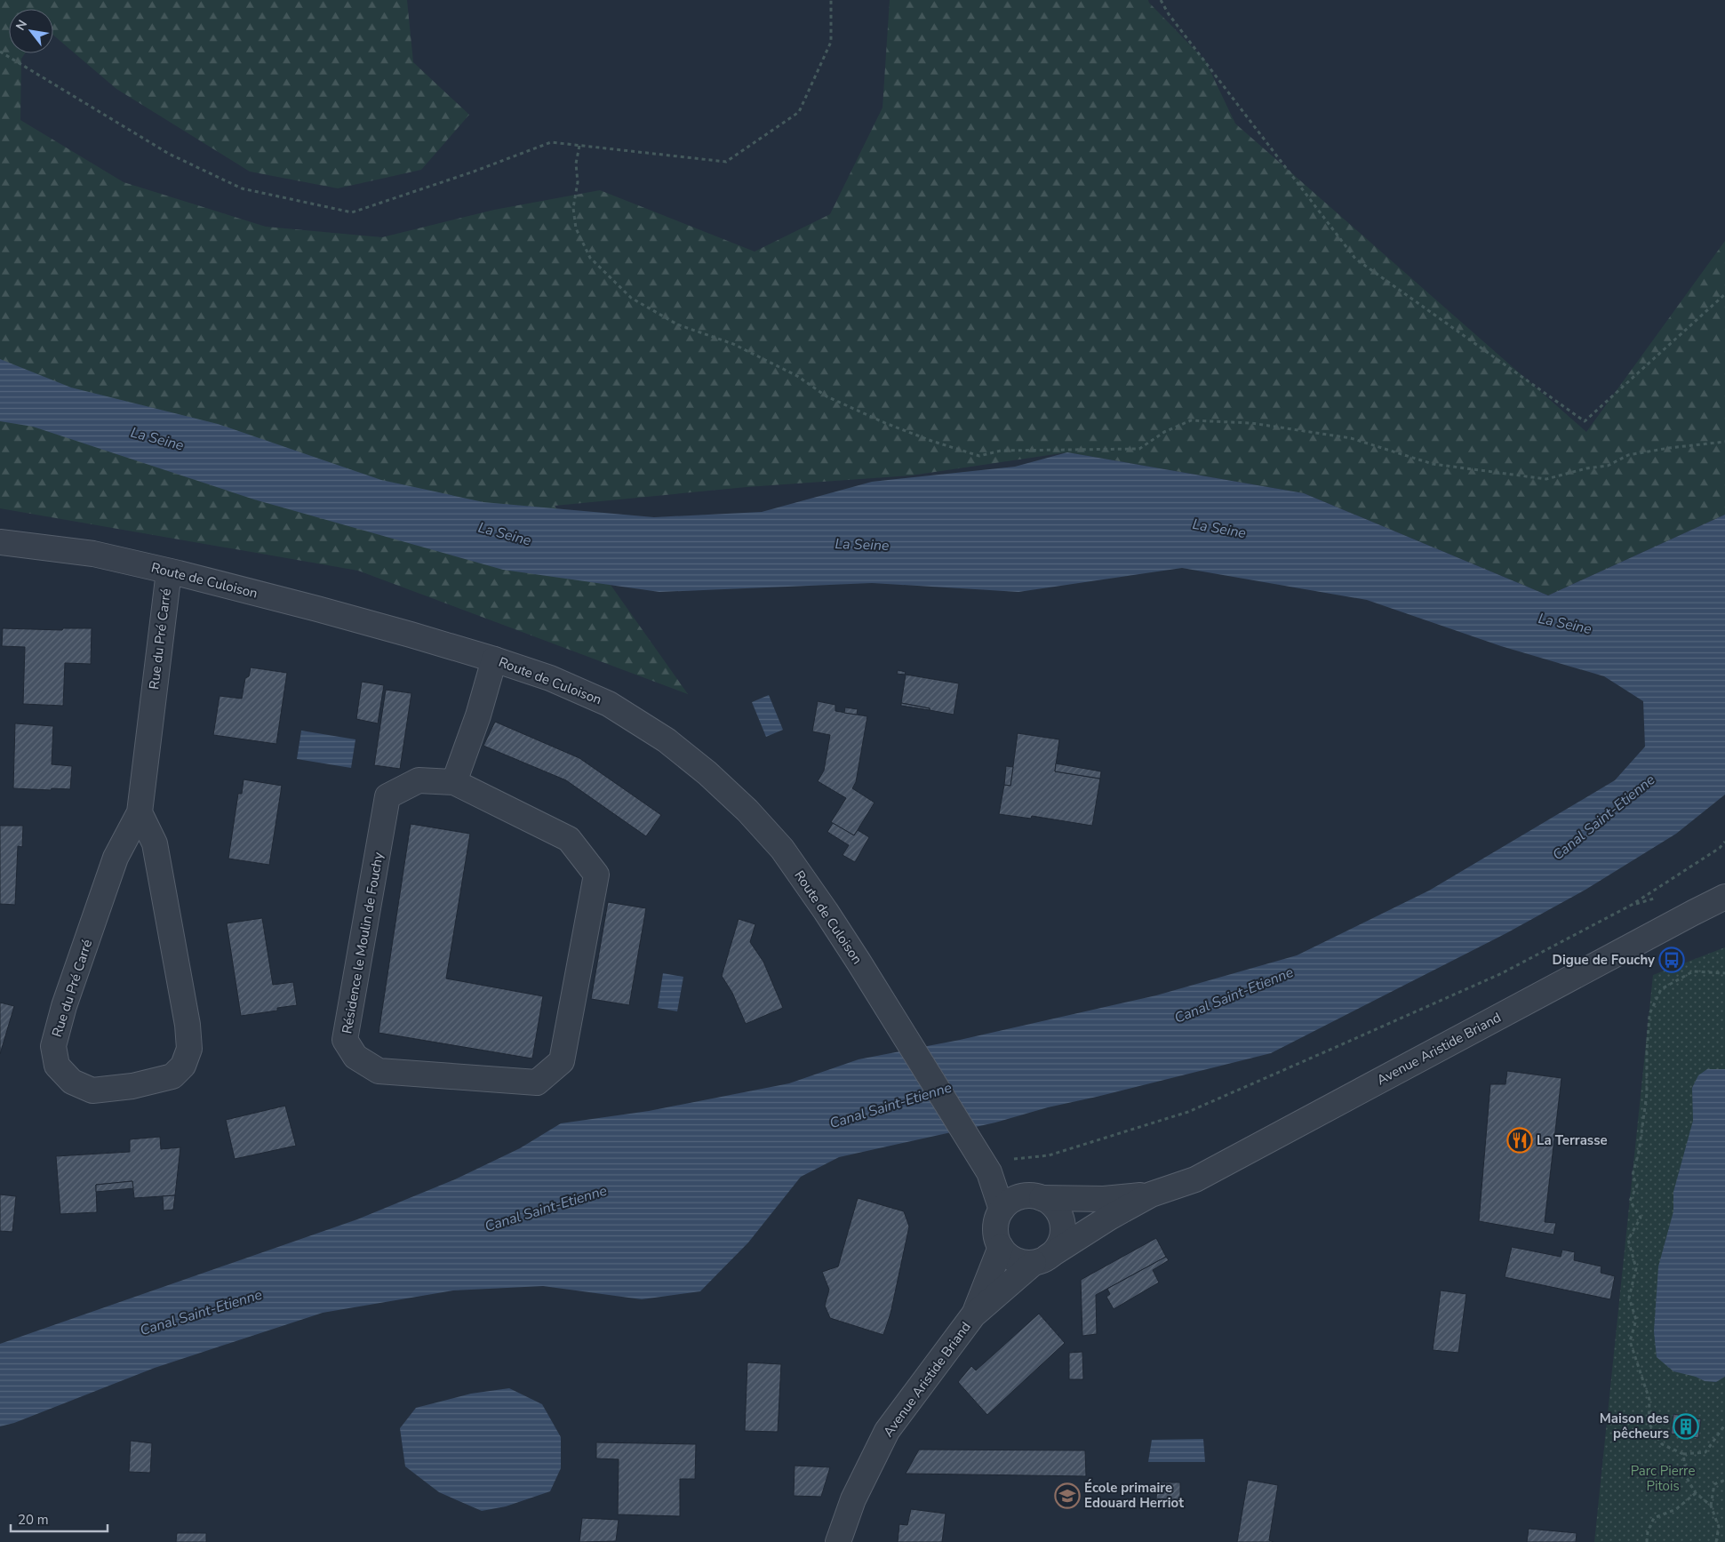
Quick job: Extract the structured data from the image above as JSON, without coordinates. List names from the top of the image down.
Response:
{
  "streets": {
    "street": [
      "Route de Culoison",
      "Rue du Pré Carré",
      "Résidence le Moulin de Fouchy",
      "Avenue Aristide Briand"
    ]
  },
  "crossings": [
    ["Route de Culoison", "Rue du Pré Carré"],
    ["Route de Culoison", "Avenue Aristide Briand"]
  ],
  "water": ["La Seine", "Canal Saint-Etienne"],
  "parks": ["Parc Pierre Pitois"],
  "places": {
    "bus stop": ["Digue de Fouchy"],
    "restaurant": ["La Terrasse"],
    "building": ["Maison des pêcheurs"],
    "school or university": ["École primaire Edouard Herriot"]
  },
  "scale_bar": "20 m",
  "north": "top left"
}
